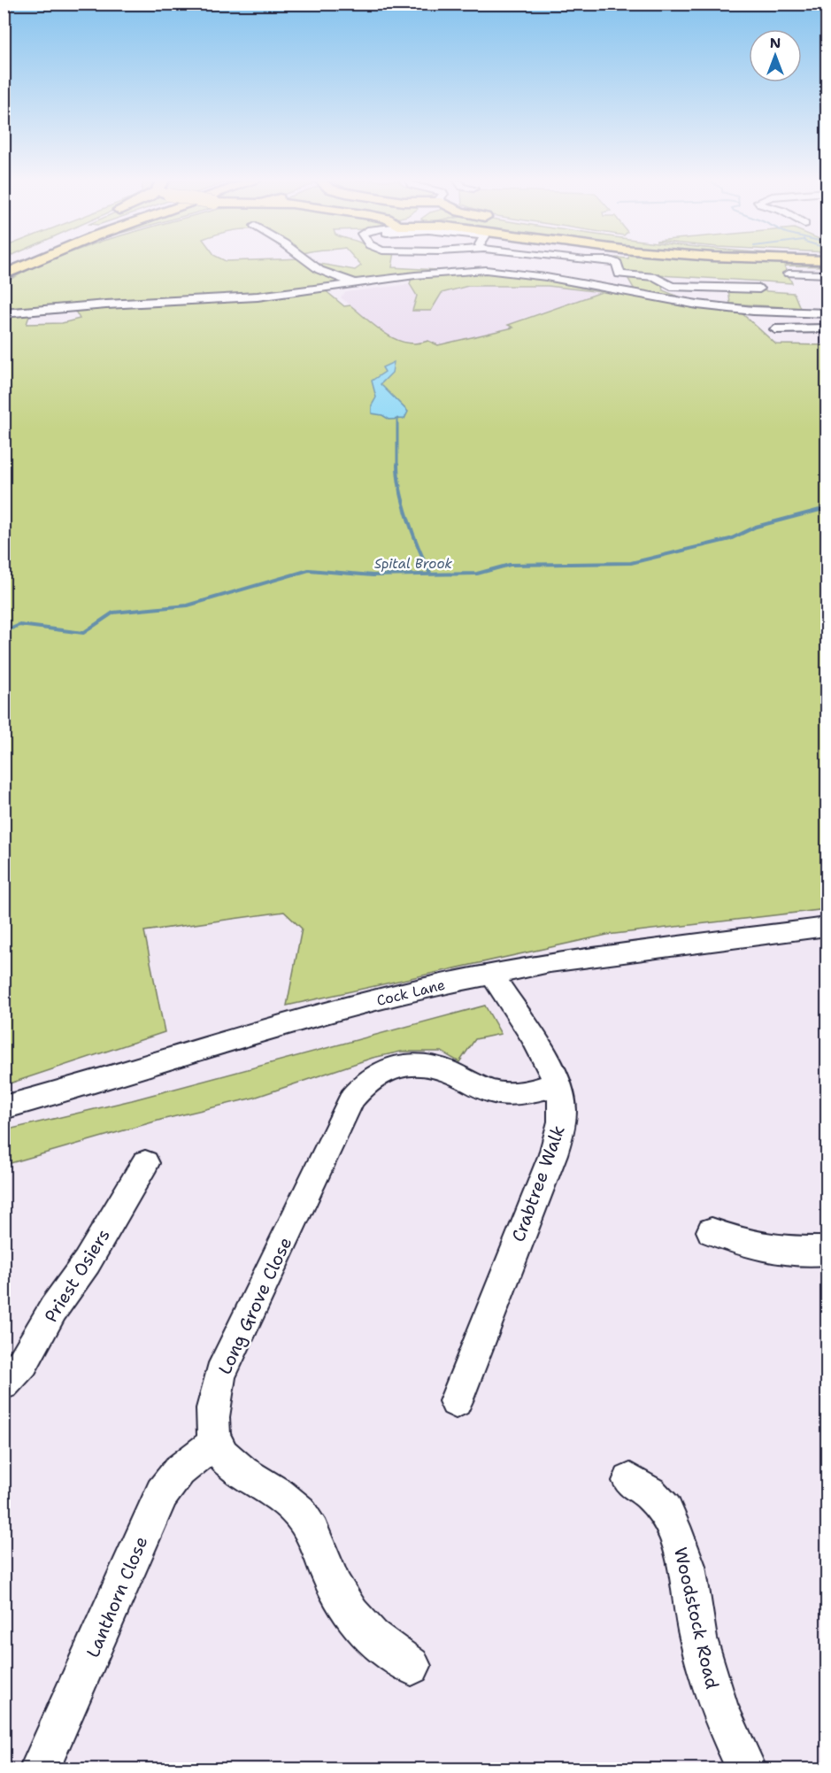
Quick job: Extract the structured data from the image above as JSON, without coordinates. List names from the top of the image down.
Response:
{
  "streets": {
    "street": [
      "Cock Lane",
      "Crabtree Walk",
      "Priest Osiers",
      "Long Grove Close",
      "Lanthorn Close",
      "Woodstock Road"
    ]
  },
  "crossings": [
    ["Cock Lane", "Crabtree Walk"],
    ["Crabtree Walk", "Long Grove Close"],
    ["Long Grove Close", "Lanthorn Close"]
  ],
  "water": ["Spital Brook"],
  "north": "top"
}
